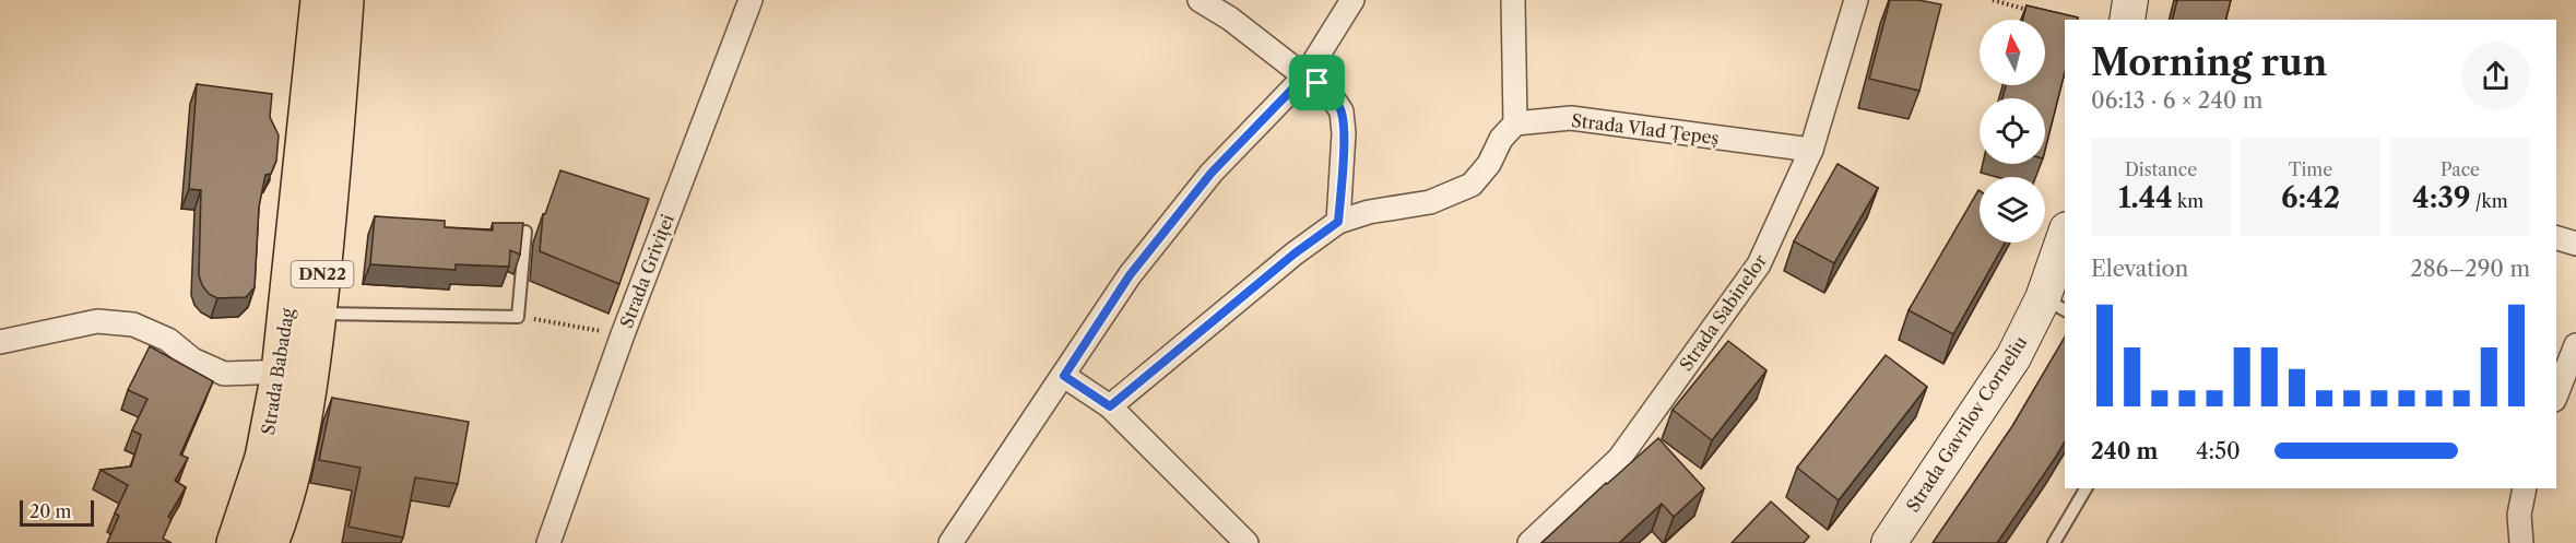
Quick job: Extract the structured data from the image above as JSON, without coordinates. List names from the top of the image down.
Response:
{
  "streets": {
    "main road": ["DN22", "Strada Babadag"],
    "street": [
      "Strada Vlad Țepeș",
      "Strada Griviței",
      "Strada Sabinelor",
      "Strada Gavrilov Corneliu"
    ]
  },
  "crossings": [
    ["Strada Vlad Țepeș", "Strada Sabinelor"]
  ],
  "scale_bar": "20 m",
  "north": "top",
  "page": {
    "heading": ["Morning run", "06:13 · 6 × 240 m"],
    "stats": [
      ["Distance", "1.44 km"],
      ["Time", "6:42"],
      ["Pace", "4:39 /km"]
    ],
    "chart": ["Elevation", "286–290 m"],
    "list": [
      {
        "name": "240 m",
        "note": "4:50"
      }
    ],
    "scale": "20 m"
  }
}
